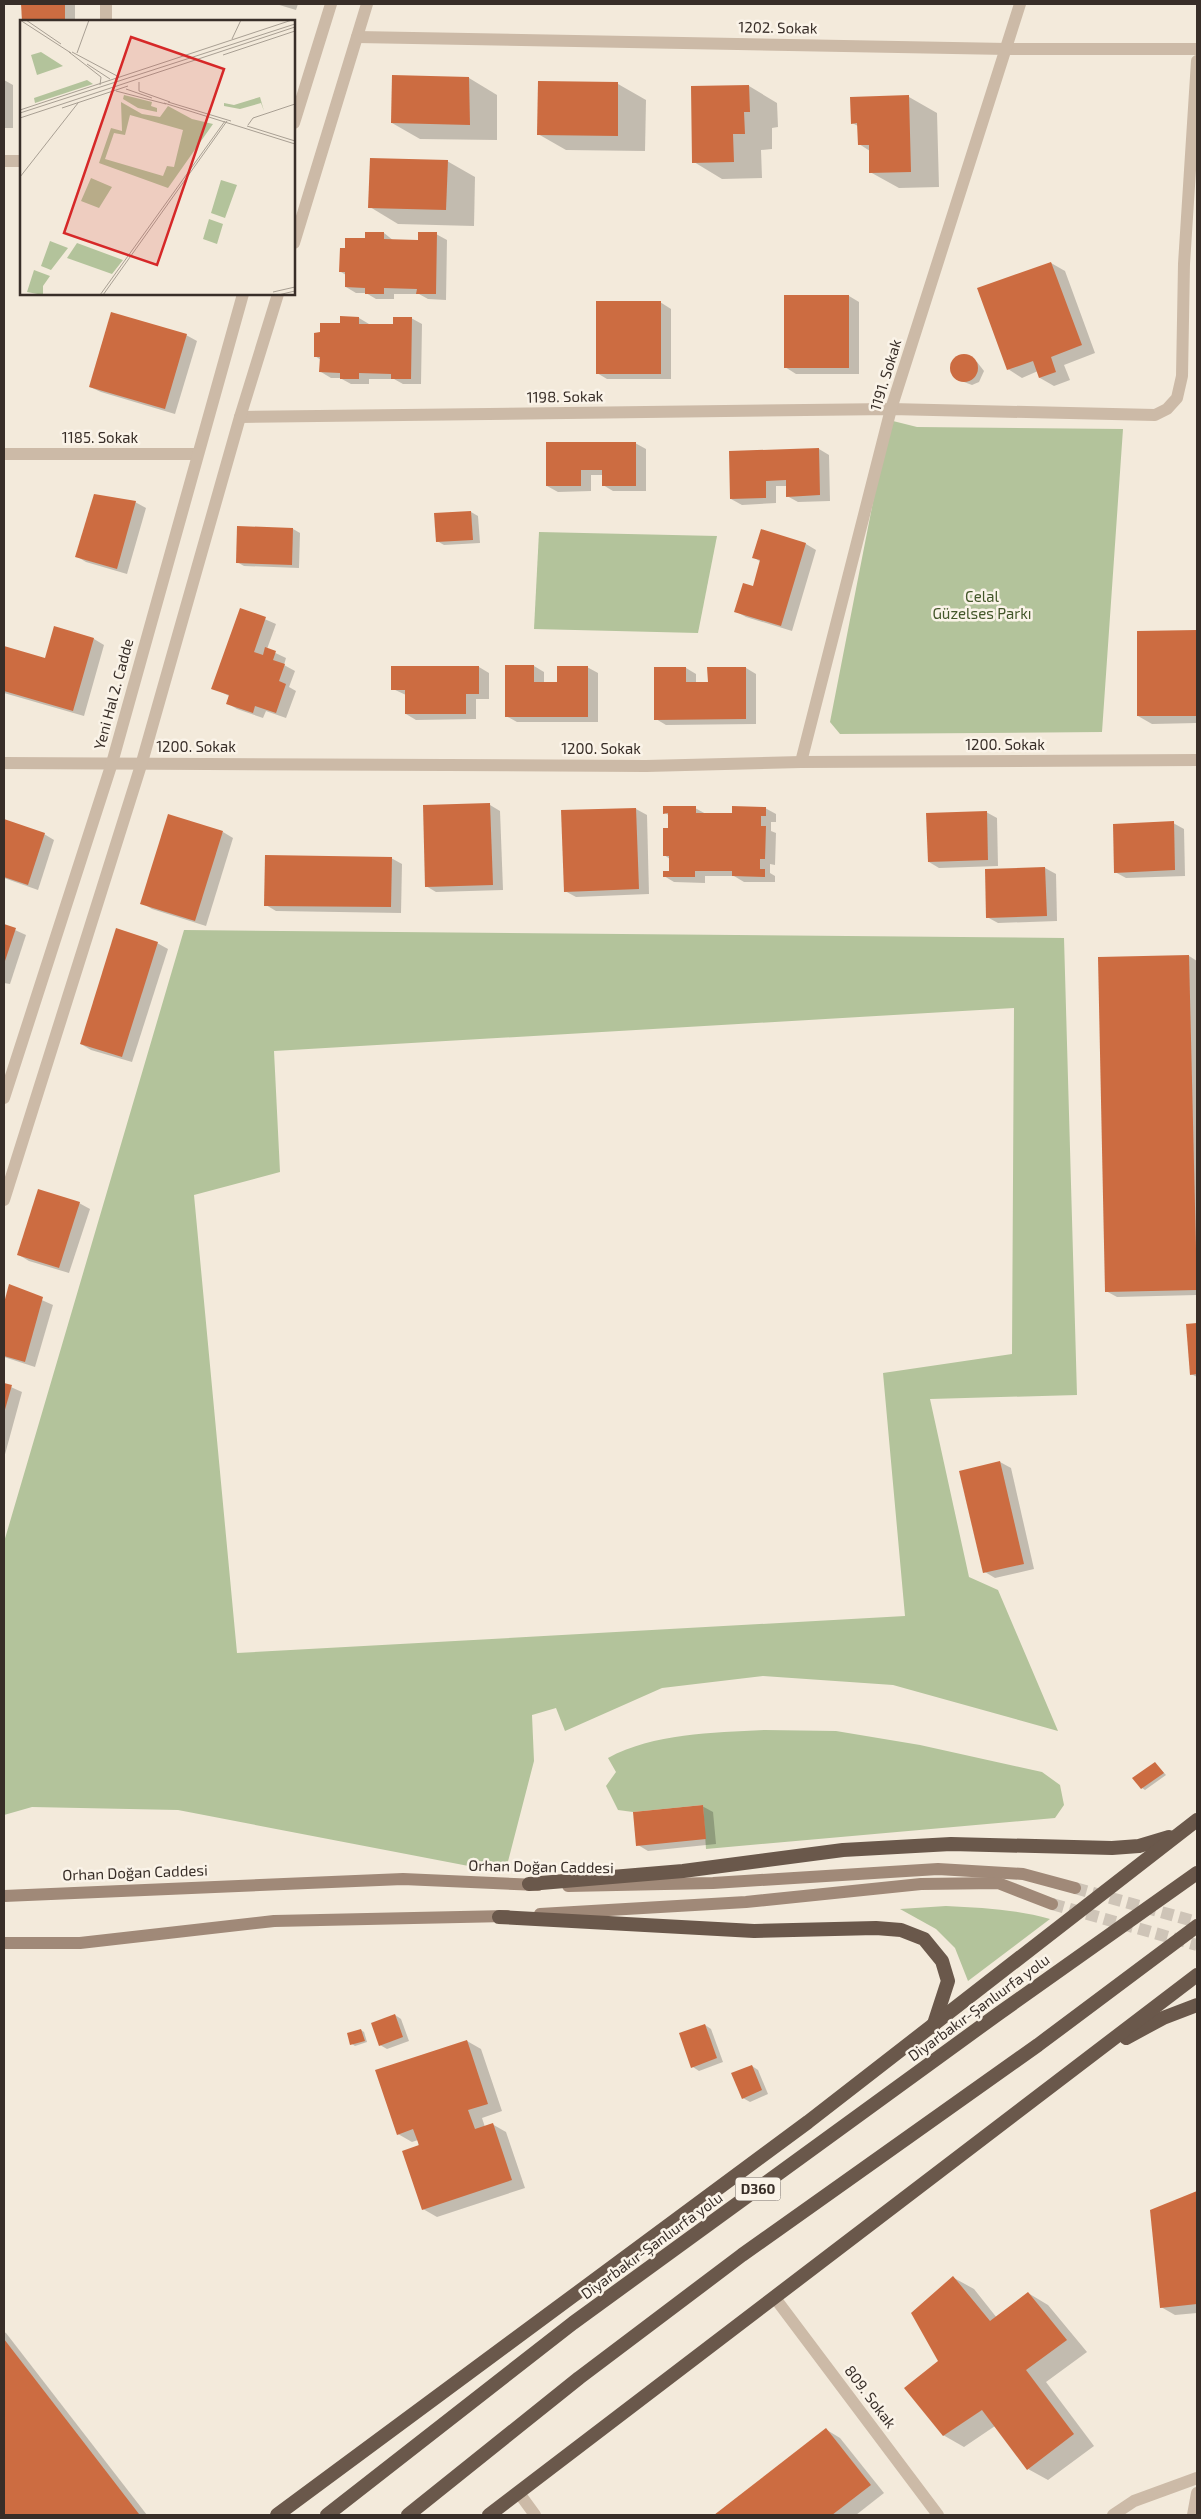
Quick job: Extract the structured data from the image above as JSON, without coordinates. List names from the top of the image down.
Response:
{
  "streets": {
    "highway": ["Diyarbakır-Şanlıurfa yolu", "D360"],
    "main road": ["Orhan Doğan Caddesi"],
    "street": [
      "1202. Sokak",
      "1191. Sokak",
      "1198. Sokak",
      "1185. Sokak",
      "Yeni Hal 2. Cadde",
      "1200. Sokak",
      "809. Sokak"
    ]
  },
  "crossings": [
    ["1202. Sokak", "1191. Sokak"],
    ["1191. Sokak", "1198. Sokak"],
    ["1191. Sokak", "1200. Sokak"],
    ["1185. Sokak", "Yeni Hal 2. Cadde"],
    ["Yeni Hal 2. Cadde", "1200. Sokak"]
  ],
  "parks": ["Celal Güzelses Parkı"]
}
